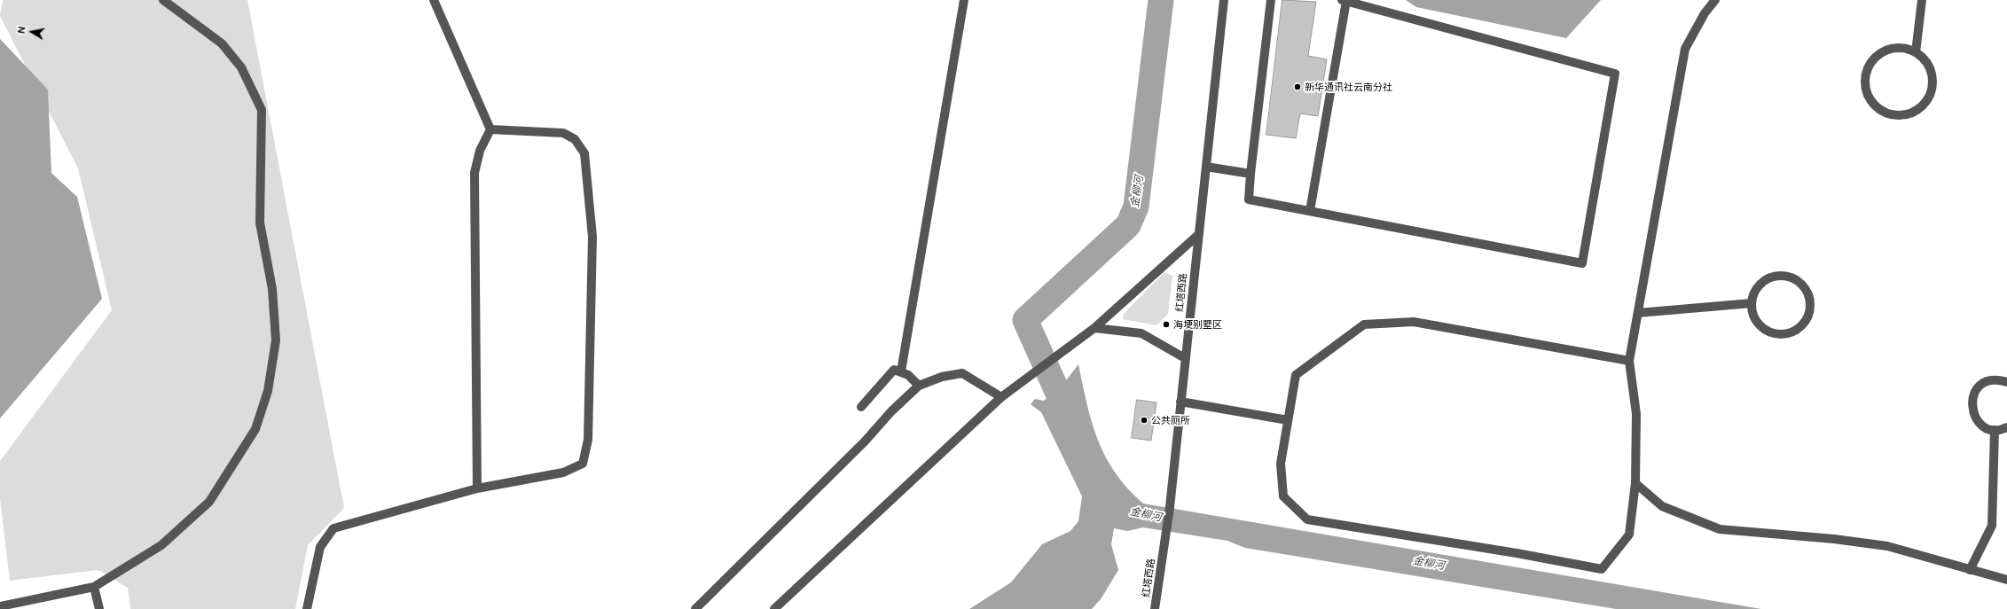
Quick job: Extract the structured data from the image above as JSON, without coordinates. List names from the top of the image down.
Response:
{
  "streets": {
    "street": ["红塔西路"]
  },
  "water": ["金柳河"],
  "places": ["新华通讯社云南分社", "海埂别墅区", "公共厕所"],
  "north": "left"
}
